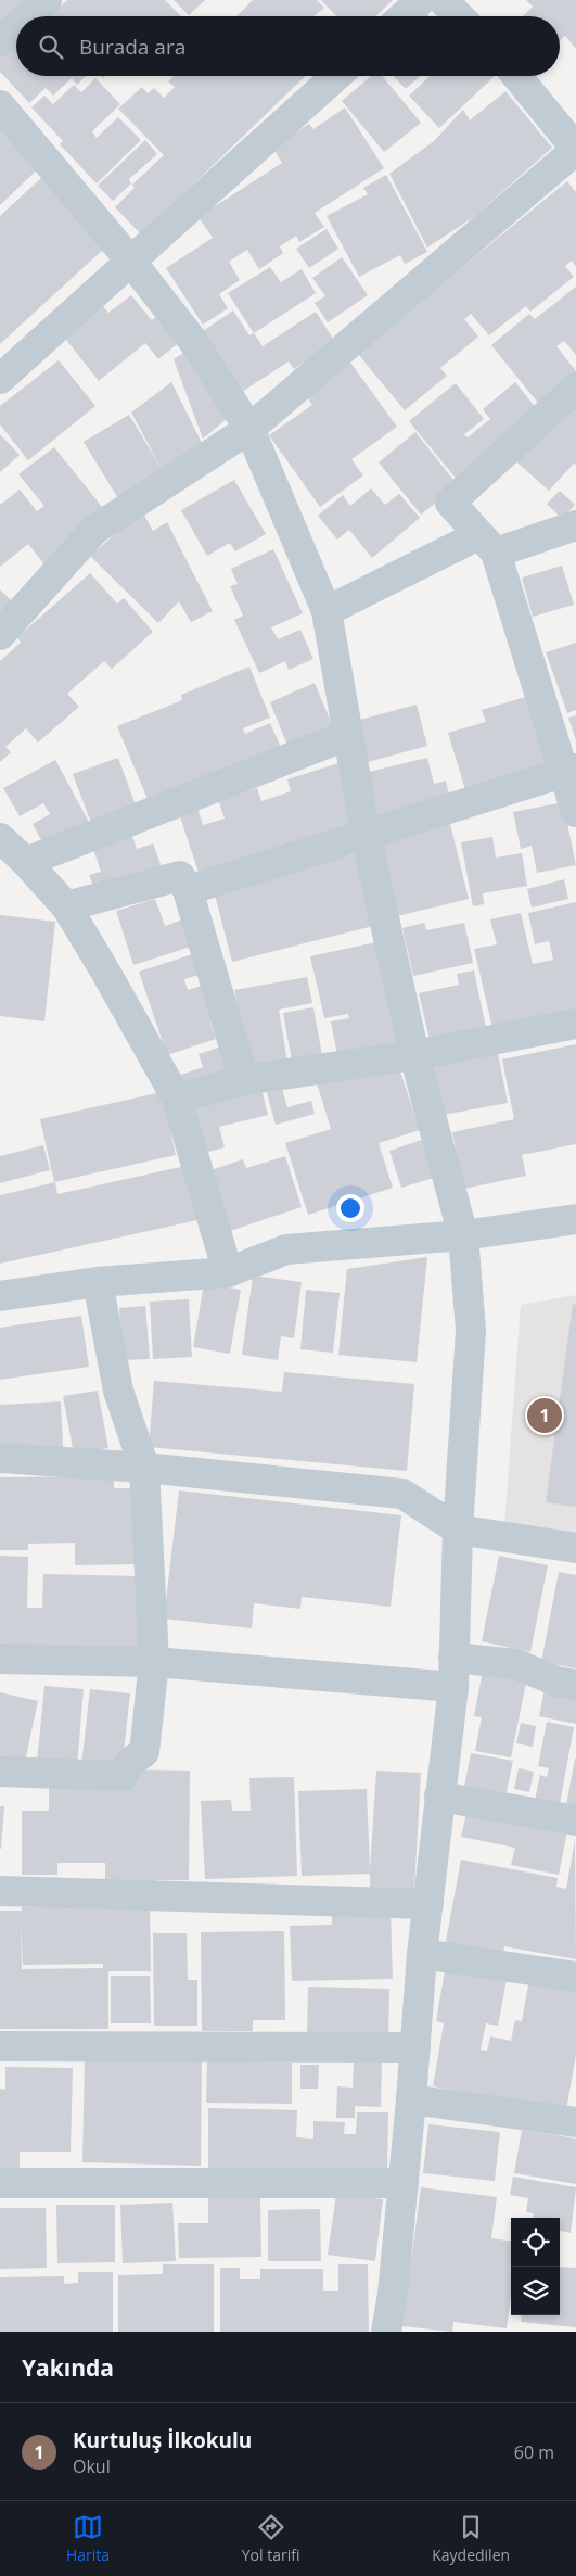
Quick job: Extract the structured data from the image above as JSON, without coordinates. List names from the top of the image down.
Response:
{
  "page": {
    "search": "Burada ara",
    "pins": "1",
    "heading": "Yakında",
    "list": [
      {
        "mark": "1",
        "name": "Kurtuluş İlkokulu",
        "note": "Okul",
        "value": "60 m"
      }
    ],
    "nav": ["Harita", "Yol tarifi", "Kaydedilen"]
  }
}
